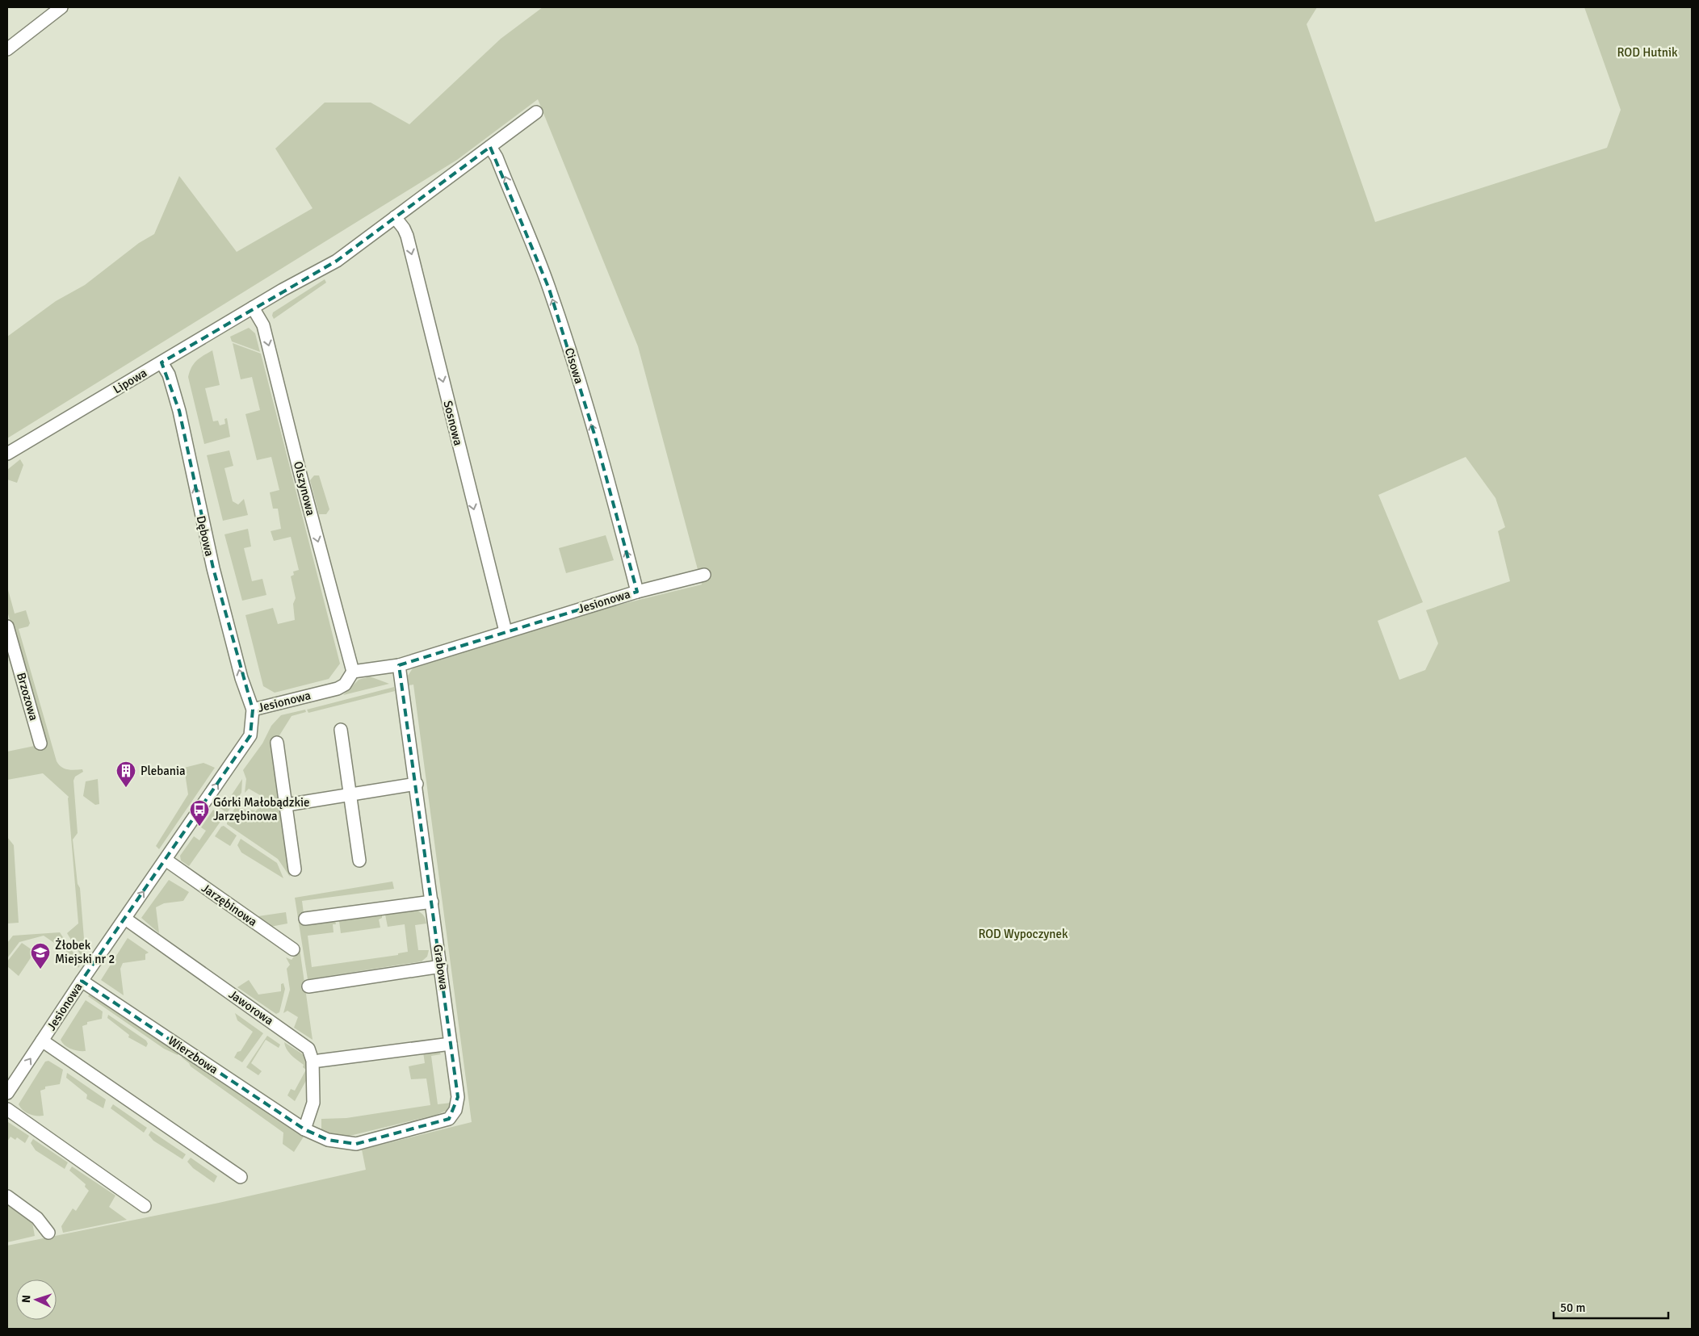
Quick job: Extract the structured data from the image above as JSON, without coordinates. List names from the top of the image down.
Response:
{
  "streets": {
    "street": [
      "Cisowa",
      "Lipowa",
      "Sosnowa",
      "Olszynowa",
      "Dębowa",
      "Jesionowa",
      "Brzozowa",
      "Jarzębinowa",
      "Grabowa",
      "Jaworowa",
      "Wierzbowa"
    ]
  },
  "crossings": [
    ["Cisowa", "Lipowa"],
    ["Cisowa", "Jesionowa"],
    ["Lipowa", "Sosnowa"],
    ["Lipowa", "Olszynowa"],
    ["Lipowa", "Dębowa"],
    ["Sosnowa", "Jesionowa"],
    ["Olszynowa", "Jesionowa"],
    ["Dębowa", "Jesionowa"],
    ["Jesionowa", "Jarzębinowa"],
    ["Jesionowa", "Grabowa"],
    ["Jesionowa", "Jaworowa"],
    ["Jesionowa", "Wierzbowa"],
    ["Grabowa", "Jaworowa"],
    ["Grabowa", "Wierzbowa"],
    ["Jaworowa", "Wierzbowa"]
  ],
  "one_way": [
    "Cisowa",
    "Sosnowa",
    "Olszynowa",
    "Dębowa"
  ],
  "parks": ["ROD Hutnik", "ROD Wypoczynek"],
  "places": {
    "building": ["Plebania"],
    "bus stop": ["Górki Małobądzkie Jarzębinowa"],
    "school or university": ["Żłobek Miejski nr 2"]
  },
  "scale_bar": "50 m",
  "north": "left"
}
